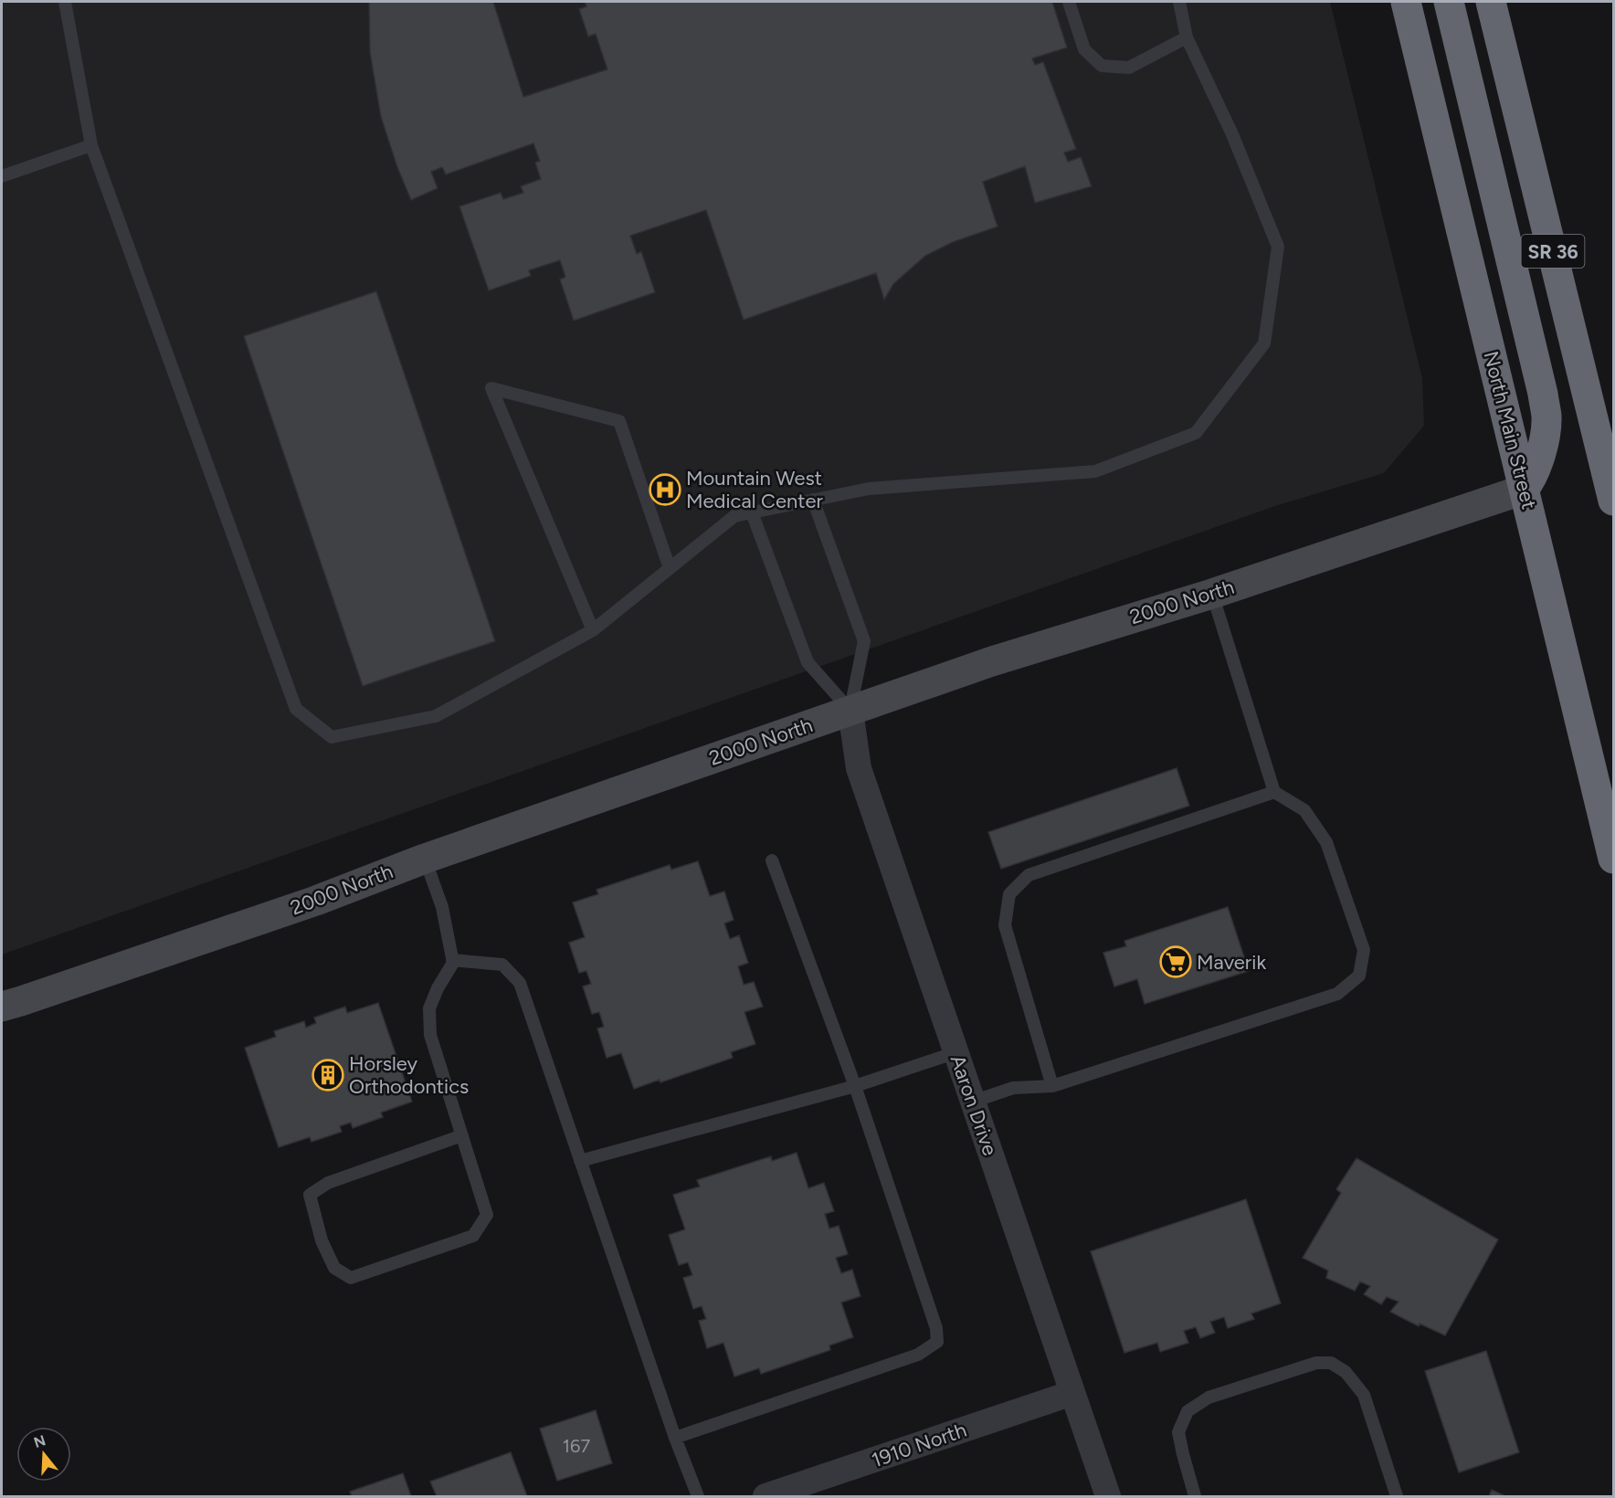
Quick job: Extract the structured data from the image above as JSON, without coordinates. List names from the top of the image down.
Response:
{
  "streets": {
    "highway": ["SR 36", "North Main Street"],
    "street": ["2000 North", "Aaron Drive", "1910 North"]
  },
  "crossings": [
    ["North Main Street", "2000 North"],
    ["2000 North", "Aaron Drive"],
    ["Aaron Drive", "1910 North"]
  ],
  "places": {
    "hospital": ["Mountain West Medical Center"],
    "supermarket": ["Maverik"],
    "building": ["Horsley Orthodontics"]
  },
  "house_numbers": ["167"],
  "north": "top"
}
